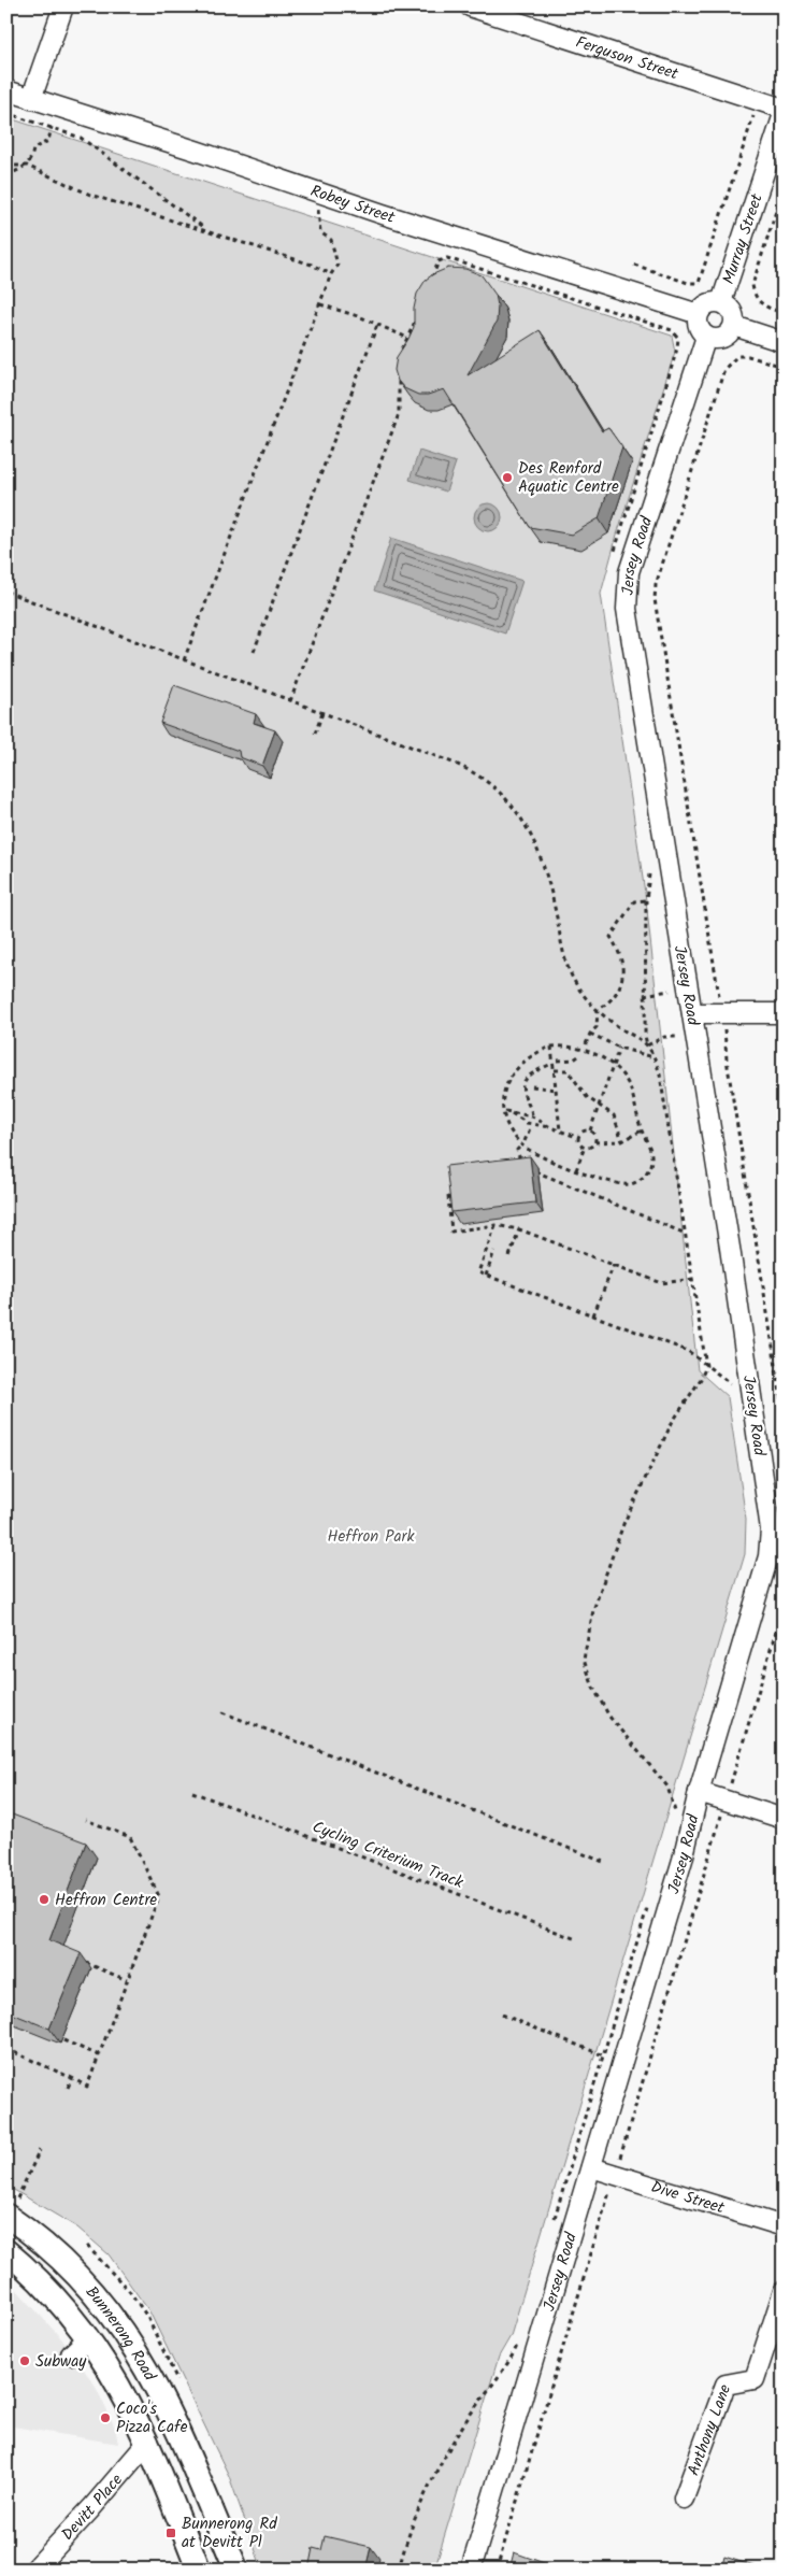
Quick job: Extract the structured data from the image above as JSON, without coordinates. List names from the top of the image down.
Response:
{
  "streets": {
    "main road": ["Bunnerong Road"],
    "street": [
      "Ferguson Street",
      "Robey Street",
      "Murray Street",
      "Jersey Road",
      "Dive Street",
      "Anthony Lane",
      "Devitt Place"
    ],
    "path": ["Cycling Criterium Track"]
  },
  "crossings": [
    ["Robey Street", "Murray Street"],
    ["Robey Street", "Jersey Road"],
    ["Murray Street", "Jersey Road"],
    ["Jersey Road", "Dive Street"],
    ["Bunnerong Road", "Devitt Place"]
  ],
  "parks": ["Heffron Park"],
  "places": {
    "other": [
      "Des Renford Aquatic Centre",
      "Heffron Centre",
      "Subway",
      "Coco's Pizza Cafe"
    ],
    "transit": ["Bunnerong Rd at Devitt Pl"]
  }
}
